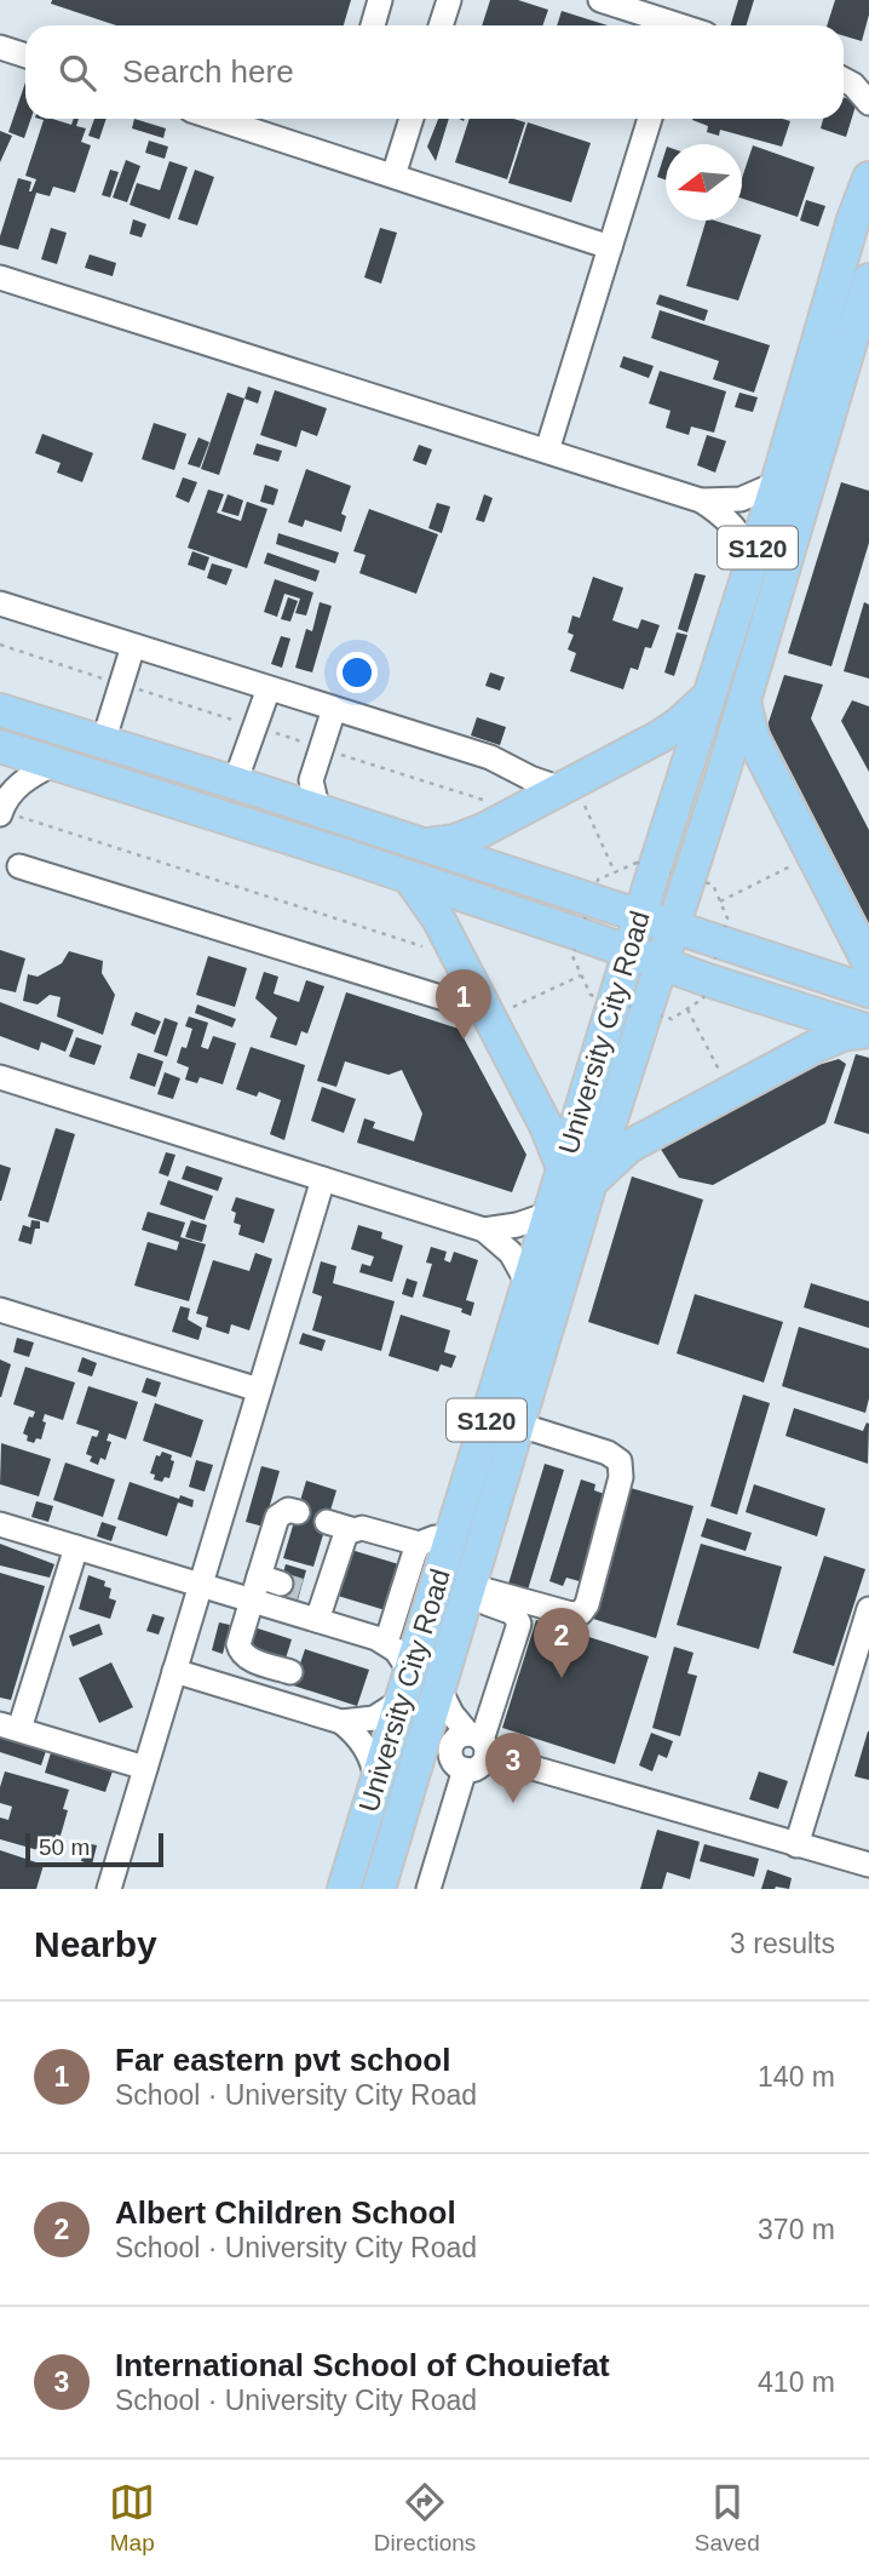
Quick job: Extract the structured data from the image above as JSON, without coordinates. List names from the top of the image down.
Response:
{
  "streets": {
    "main road": ["S120", "University City Road"]
  },
  "scale_bar": "50 m",
  "north": "left",
  "page": {
    "search": "Search here",
    "pins": ["1", "2", "3"],
    "scale": "50 m",
    "heading": ["Nearby", "3 results"],
    "list": [
      {
        "mark": "1",
        "name": "Far eastern pvt school",
        "note": "School · University City Road",
        "value": "140 m"
      },
      {
        "mark": "2",
        "name": "Albert Children School",
        "note": "School · University City Road",
        "value": "370 m"
      },
      {
        "mark": "3",
        "name": "International School of Chouiefat",
        "note": "School · University City Road",
        "value": "410 m"
      }
    ],
    "nav": ["Map", "Directions", "Saved"]
  }
}
